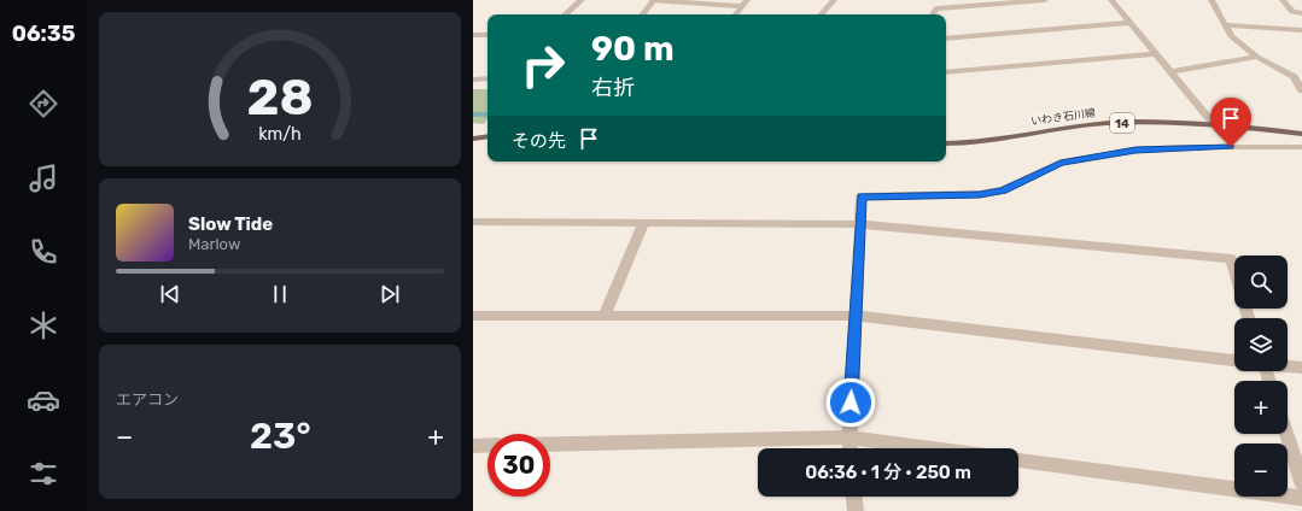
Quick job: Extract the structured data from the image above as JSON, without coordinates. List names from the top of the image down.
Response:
{
  "streets": {
    "main road": ["いわき石川線", "14"]
  },
  "page": {
    "tabs": "06:35",
    "turn": ["90 m", "右折"],
    "then": "その先",
    "song": ["Slow Tide", "Marlow"],
    "map_buttons": ["+", "−"],
    "tile": "エアコン",
    "heat": ["−", "23°", "+"],
    "limit": "30",
    "trip": "06:36 · 1 分 · 250 m",
    "gauge": ["28", "km/h"]
  }
}
